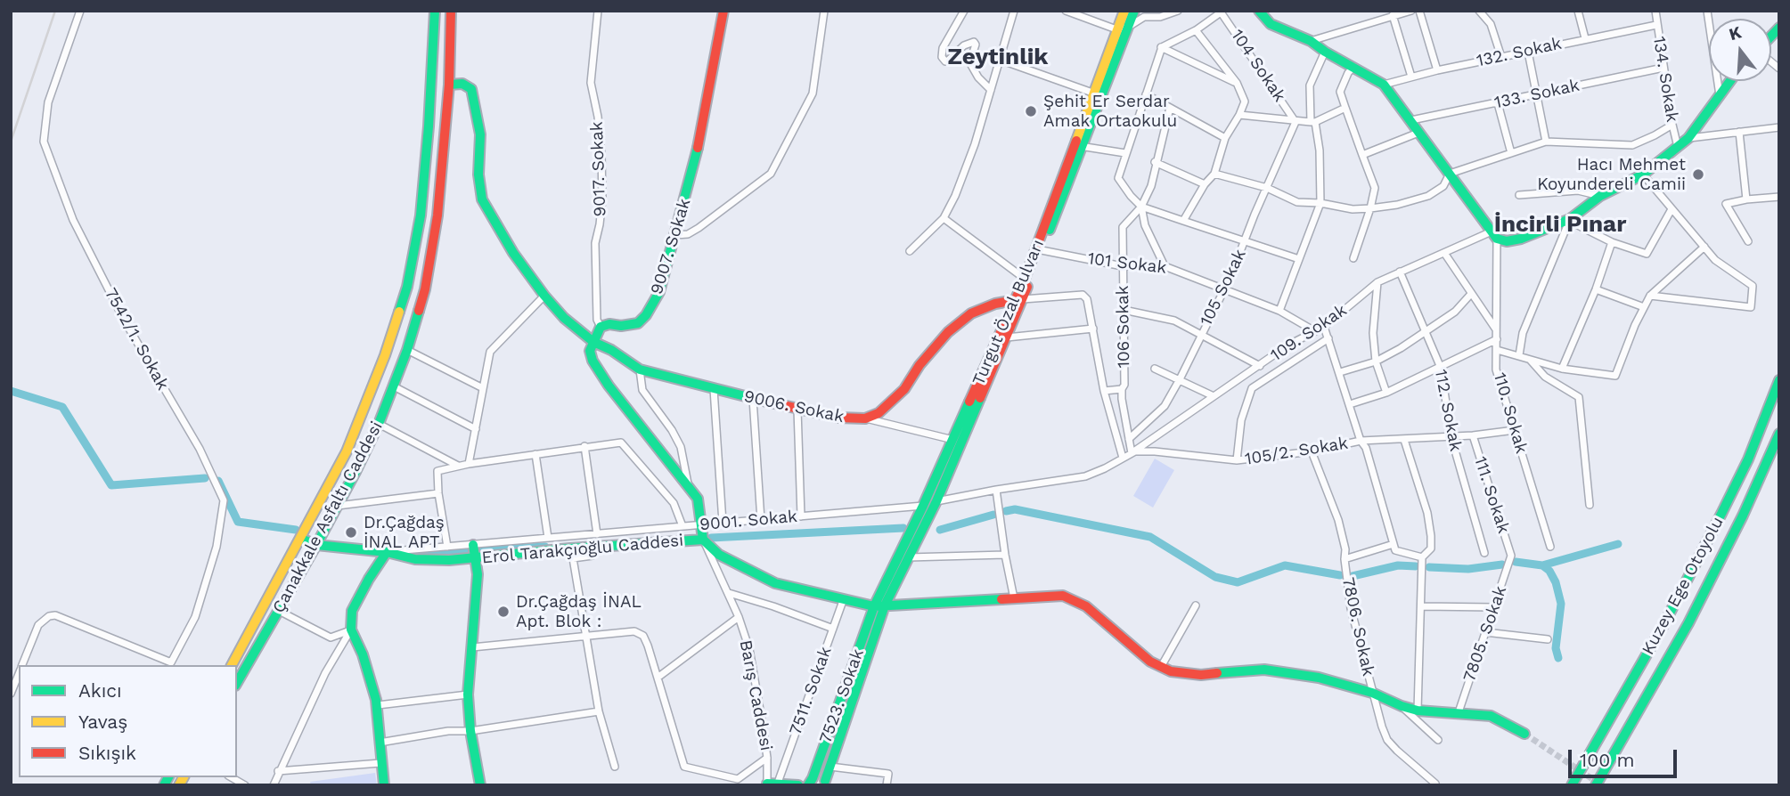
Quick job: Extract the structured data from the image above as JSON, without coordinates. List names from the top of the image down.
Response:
{
  "streets": {
    "main road": [
      "9007. Sokak",
      "Turgut Özal Bulvarı",
      "9006. Sokak",
      "Çanakkale Asfaltı Caddesi",
      "Erol Tarakçıoğlu Caddesi",
      "Kuzey Ege Otoyolu",
      "7523. Sokak"
    ],
    "street": [
      "132. Sokak",
      "104 Sokak",
      "134. Sokak",
      "133. Sokak",
      "9017. Sokak",
      "101 Sokak",
      "105 Sokak",
      "106 Sokak",
      "109. Sokak",
      "7542/1. Sokak",
      "112. Sokak",
      "110. Sokak",
      "105/2. Sokak",
      "111. Sokak",
      "9001. Sokak",
      "7806. Sokak",
      "7805. Sokak",
      "7511. Sokak",
      "Barış Caddesi"
    ]
  },
  "crossings": [
    ["132. Sokak", "134. Sokak"],
    ["104 Sokak", "105 Sokak"],
    ["134. Sokak", "133. Sokak"],
    ["9017. Sokak", "9007. Sokak"],
    ["101 Sokak", "105 Sokak"],
    ["101 Sokak", "Turgut Özal Bulvarı"],
    ["101 Sokak", "106 Sokak"],
    ["101 Sokak", "109. Sokak"],
    ["105 Sokak", "106 Sokak"],
    ["Turgut Özal Bulvarı", "9006. Sokak"],
    ["Turgut Özal Bulvarı", "105/2. Sokak"],
    ["Turgut Özal Bulvarı", "9001. Sokak"],
    ["Turgut Özal Bulvarı", "Erol Tarakçıoğlu Caddesi"],
    ["Turgut Özal Bulvarı", "7523. Sokak"],
    ["106 Sokak", "109. Sokak"],
    ["106 Sokak", "105/2. Sokak"],
    ["109. Sokak", "112. Sokak"],
    ["109. Sokak", "110. Sokak"],
    ["109. Sokak", "105/2. Sokak"],
    ["9006. Sokak", "Çanakkale Asfaltı Caddesi"],
    ["112. Sokak", "105/2. Sokak"],
    ["110. Sokak", "105/2. Sokak"],
    ["105/2. Sokak", "111. Sokak"],
    ["105/2. Sokak", "7806. Sokak"],
    ["111. Sokak", "7805. Sokak"],
    ["Çanakkale Asfaltı Caddesi", "Erol Tarakçıoğlu Caddesi"],
    ["9001. Sokak", "Erol Tarakçıoğlu Caddesi"],
    ["Erol Tarakçıoğlu Caddesi", "7806. Sokak"],
    ["Erol Tarakçıoğlu Caddesi", "7805. Sokak"],
    ["Erol Tarakçıoğlu Caddesi", "7511. Sokak"],
    ["Erol Tarakçıoğlu Caddesi", "Barış Caddesi"],
    ["Erol Tarakçıoğlu Caddesi", "7523. Sokak"]
  ],
  "districts": ["Zeytinlik", "İncirli Pınar"],
  "places": [
    "Şehit Er Serdar Amak Ortaokulu",
    "Hacı Mehmet Koyundereli Camii",
    "Dr.Çağdaş İNAL APT",
    "Dr.Çağdaş İNAL Apt. Blok :"
  ],
  "legend": ["Akıcı", "Yavaş", "Sıkışık"],
  "scale_bar": "100 m",
  "north": "top"
}
